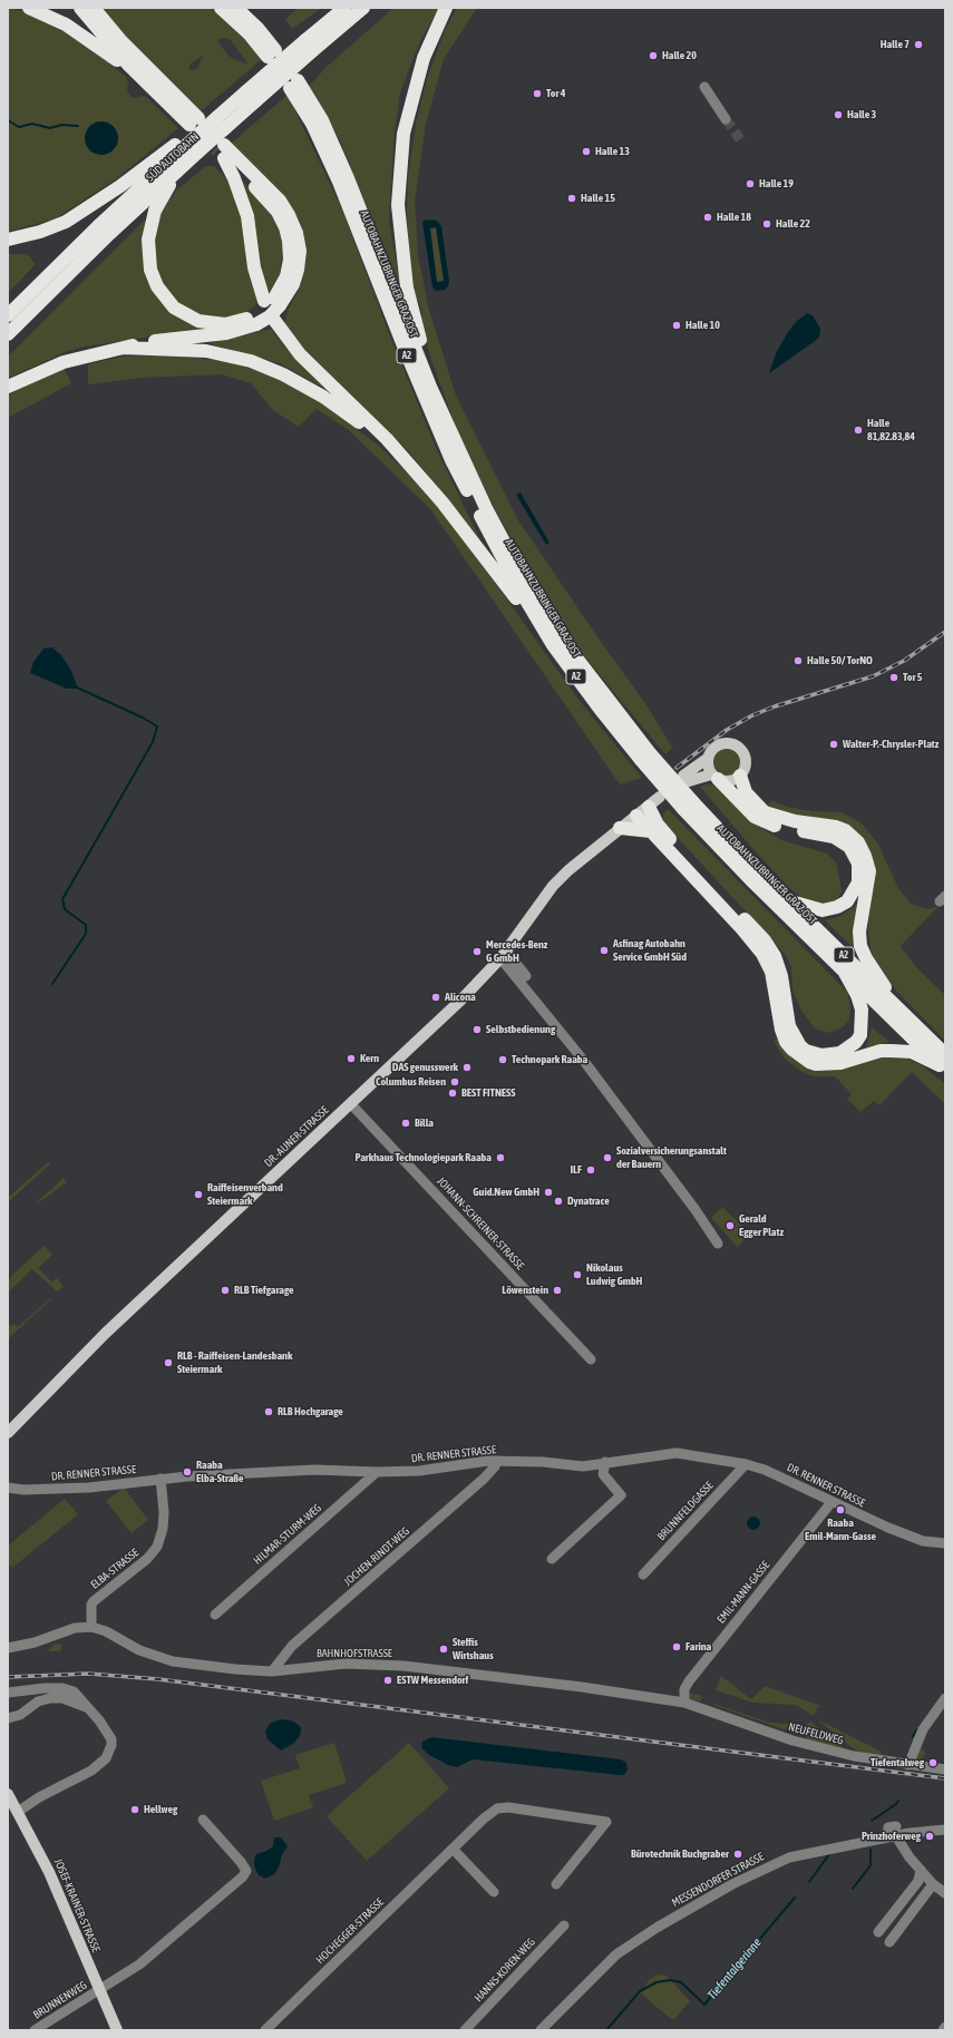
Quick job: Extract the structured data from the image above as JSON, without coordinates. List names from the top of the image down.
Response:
{
  "streets": {
    "highway": ["SÜD AUTOBAHN", "AUTOBAHNZUBRINGER GRAZ OST", "A2"],
    "main road": ["DR.-AUNER-STRASSE", "JOSEF-KRAINER-STRASSE"],
    "street": [
      "JOHANN-SCHREINER-STRASSE",
      "DR. RENNER STRASSE",
      "BRUNNFELDGASSE",
      "HILMAR-STURM-WEG",
      "JOCHEN-RINDT-WEG",
      "ELBA-STRASSE",
      "EMIL-MANN-GASSE",
      "BAHNHOFSTRASSE",
      "NEUFELDWEG",
      "MESSENDORFER STRASSE",
      "HOCHEGGER-STRASSE",
      "HANNS-KOREN-WEG",
      "BRUNNENWEG"
    ]
  },
  "crossings": [
    ["DR.-AUNER-STRASSE", "JOHANN-SCHREINER-STRASSE"],
    ["DR. RENNER STRASSE", "BRUNNFELDGASSE"],
    ["DR. RENNER STRASSE", "HILMAR-STURM-WEG"],
    ["DR. RENNER STRASSE", "JOCHEN-RINDT-WEG"],
    ["DR. RENNER STRASSE", "ELBA-STRASSE"],
    ["DR. RENNER STRASSE", "EMIL-MANN-GASSE"],
    ["JOCHEN-RINDT-WEG", "BAHNHOFSTRASSE"],
    ["ELBA-STRASSE", "BAHNHOFSTRASSE"],
    ["EMIL-MANN-GASSE", "BAHNHOFSTRASSE"],
    ["EMIL-MANN-GASSE", "NEUFELDWEG"],
    ["BAHNHOFSTRASSE", "NEUFELDWEG"],
    ["JOSEF-KRAINER-STRASSE", "BRUNNENWEG"]
  ],
  "water": ["Tiefentalgerinne"],
  "places": [
    "Halle 7",
    "Halle 20",
    "Tor 4",
    "Halle 3",
    "Halle 13",
    "Halle 19",
    "Halle 15",
    "Halle 18",
    "Halle 22",
    "Halle 10",
    "Halle 81,82.83,84",
    "Halle 50/ TorNO",
    "Tor 5",
    "Walter-P.-Chrysler-Platz",
    "Asfinag Autobahn Service GmbH Süd",
    "Mercedes-Benz G GmbH",
    "Alicona",
    "Selbstbedienung",
    "Kern",
    "Technopark Raaba",
    "DAS genusswerk",
    "Columbus Reisen",
    "BEST FITNESS",
    "Billa",
    "Parkhaus Technologiepark Raaba",
    "Sozialversicherungsanstalt der Bauern",
    "ILF",
    "Guid.New GmbH",
    "Raiffeisenverband Steiermark",
    "Dynatrace",
    "Gerald Egger Platz",
    "Nikolaus Ludwig GmbH",
    "RLB Tiefgarage",
    "Löwenstein",
    "RLB - Raiffeisen-Landesbank Steiermark",
    "RLB Hochgarage",
    "Raaba Elba-Straße",
    "Raaba Emil-Mann-Gasse",
    "Farina",
    "Steffis Wirtshaus",
    "ESTW Messendorf",
    "Tiefentalweg",
    "Hellweg",
    "Prinzhoferweg",
    "Bürotechnik Buchgraber"
  ]
}
